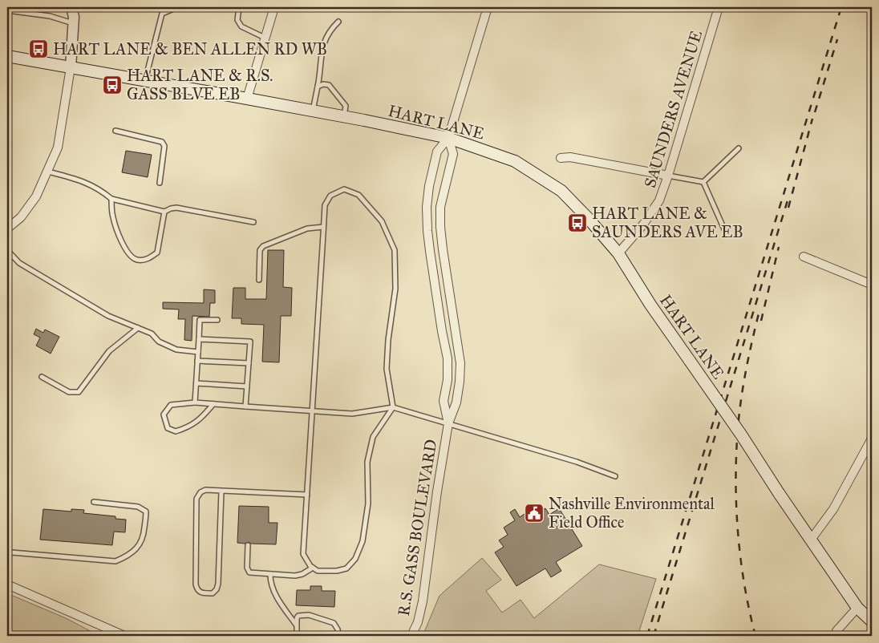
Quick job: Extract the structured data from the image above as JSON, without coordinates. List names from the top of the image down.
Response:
{
  "streets": {
    "main road": ["HART LANE"],
    "street": ["SAUNDERS AVENUE", "R.S. GASS BOULEVARD"]
  },
  "crossings": [
    ["SAUNDERS AVENUE", "HART LANE"],
    ["HART LANE", "R.S. GASS BOULEVARD"]
  ],
  "places": {
    "bus stop": ["HART LANE & BEN ALLEN RD WB", "HART LANE & R.S. GASS BLVE EB", "HART LANE & SAUNDERS AVE EB"],
    "public building": ["Nashville Environmental Field Office"]
  }
}
